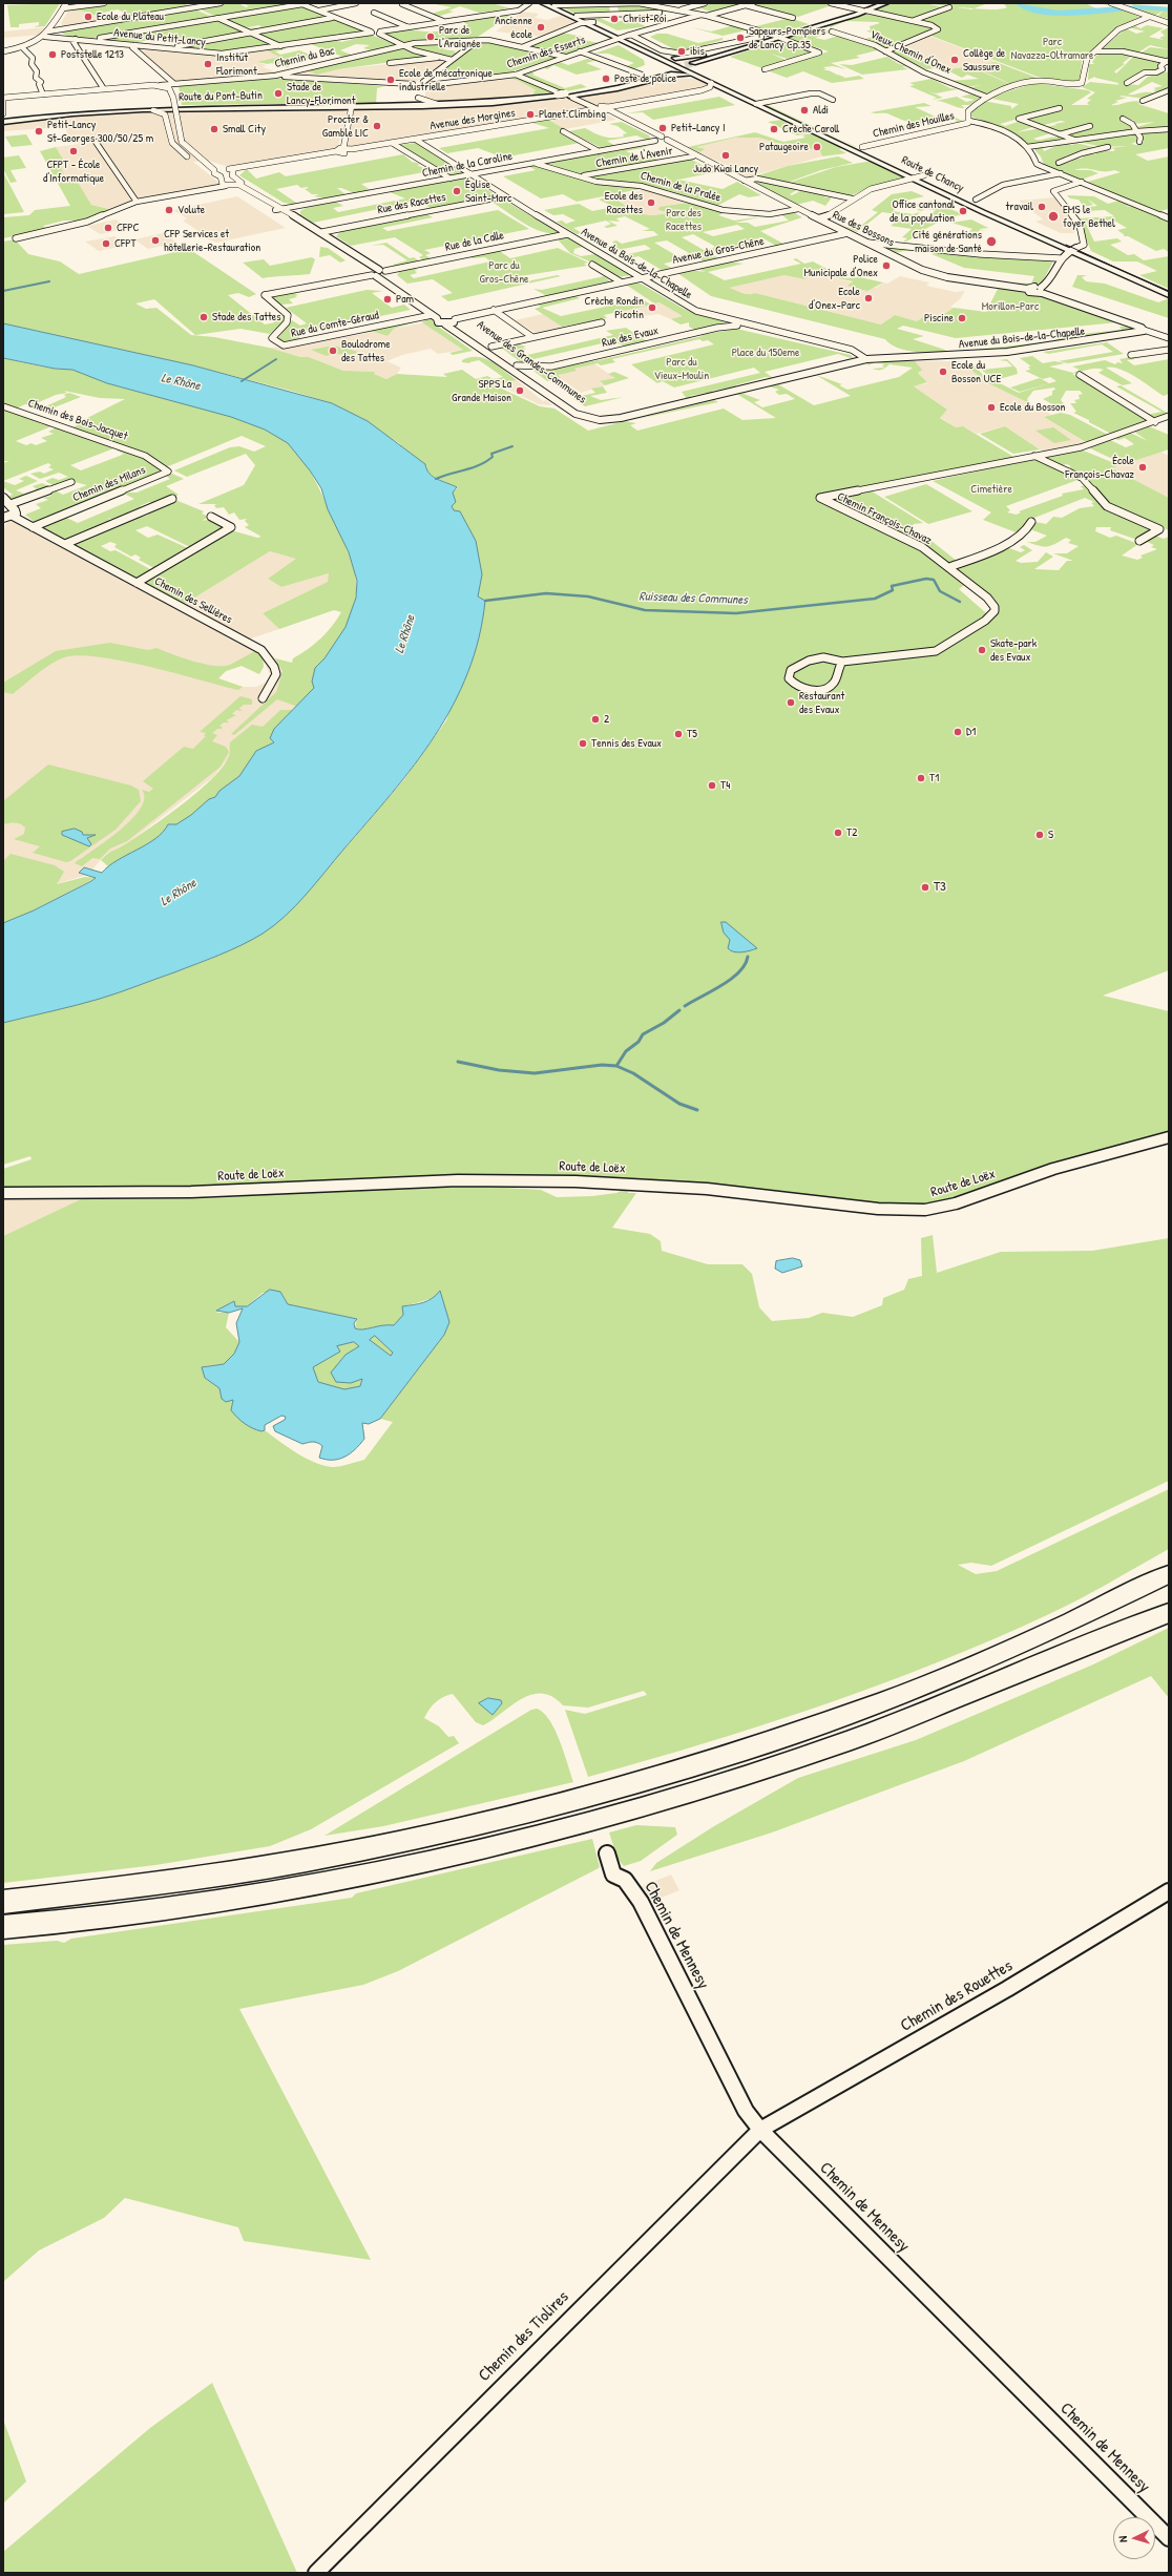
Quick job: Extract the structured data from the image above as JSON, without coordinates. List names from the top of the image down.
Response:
{
  "streets": {
    "main road": ["Route du Pont-Butin", "Route de Chancy"],
    "street": [
      "Avenue du Petit-Lancy",
      "Chemin des Esserts",
      "Vieux Chemin d'Onex",
      "Chemin du Bac",
      "Avenue des Morgines",
      "Chemin des Mouilles",
      "Chemin de l'Avenir",
      "Chemin de la Caroline",
      "Chemin de la Pralée",
      "Rue des Racettes",
      "Rue des Bossons",
      "Rue de la Calle",
      "Avenue du Gros-Chêne",
      "Avenue du Bois-de-la-Chapelle",
      "Rue du Comte-Géraud",
      "Rue des Evaux",
      "Avenue des Grandes-Communes",
      "Chemin des Bois-Jacquet",
      "Chemin des Milans",
      "Chemin François-Chavaz",
      "Chemin des Sellières",
      "Route de Loëx",
      "Chemin de Mennesy",
      "Chemin des Rouettes",
      "Chemin des Tiolires"
    ]
  },
  "crossings": [
    ["Chemin des Esserts", "Route de Chancy"],
    ["Avenue des Morgines", "Route de Chancy"],
    ["Avenue des Morgines", "Rue des Bossons"],
    ["Avenue des Morgines", "Avenue du Bois-de-la-Chapelle"],
    ["Chemin des Mouilles", "Route de Chancy"],
    ["Chemin de l'Avenir", "Chemin de la Pralée"],
    ["Chemin de l'Avenir", "Rue des Bossons"],
    ["Chemin de la Caroline", "Chemin de la Pralée"],
    ["Chemin de la Caroline", "Rue des Bossons"],
    ["Chemin de la Caroline", "Avenue du Bois-de-la-Chapelle"],
    ["Chemin de la Caroline", "Avenue des Grandes-Communes"],
    ["Chemin de la Pralée", "Rue des Bossons"],
    ["Rue des Racettes", "Avenue du Bois-de-la-Chapelle"],
    ["Rue des Racettes", "Avenue des Grandes-Communes"],
    ["Rue des Bossons", "Avenue du Gros-Chêne"],
    ["Rue des Bossons", "Avenue du Bois-de-la-Chapelle"],
    ["Rue de la Calle", "Avenue du Bois-de-la-Chapelle"],
    ["Rue de la Calle", "Rue du Comte-Géraud"],
    ["Rue de la Calle", "Avenue des Grandes-Communes"],
    ["Avenue du Gros-Chêne", "Avenue du Bois-de-la-Chapelle"],
    ["Avenue du Gros-Chêne", "Avenue des Grandes-Communes"],
    ["Avenue du Bois-de-la-Chapelle", "Rue des Evaux"],
    ["Avenue du Bois-de-la-Chapelle", "Avenue des Grandes-Communes"],
    ["Rue du Comte-Géraud", "Avenue des Grandes-Communes"],
    ["Rue des Evaux", "Avenue des Grandes-Communes"],
    ["Chemin des Bois-Jacquet", "Chemin des Milans"],
    ["Chemin des Milans", "Chemin des Sellières"],
    ["Chemin de Mennesy", "Chemin des Rouettes"],
    ["Chemin de Mennesy", "Chemin des Tiolires"],
    ["Chemin des Rouettes", "Chemin des Tiolires"]
  ],
  "water": ["Le Rhône", "Ruisseau des Communes"],
  "parks": [
    "Parc Navazza-Oltramare",
    "Parc des Racettes",
    "Parc du Gros-Chêne",
    "Morillon-Parc",
    "Place du 150eme",
    "Parc du Vieux-Moulin",
    "Cimetière"
  ],
  "places": [
    "Ecole du Plateau",
    "Christ-Roi",
    "Ancienne école",
    "Parc de l'Araignée",
    "Sapeurs-Pompiers de Lancy Cp.35",
    "ibis",
    "Poststelle 1213",
    "Collège de Saussure",
    "Institut Florimont",
    "Poste de police",
    "Ecole de mécatronique industrielle",
    "Stade de Lancy-Florimont",
    "Aldi",
    "Planet Climbing",
    "Procter & Gamble LIC",
    "Petit-Lancy I",
    "Small City",
    "Crèche Caroll",
    "Petit-Lancy St-Georges 300/50/25 m",
    "Pataugeoire",
    "CFPT - École d'Informatique",
    "Judo Kwai Lancy",
    "Église Saint-Marc",
    "Ecole des Racettes",
    "travail",
    "Volute",
    "Office cantonal de la population",
    "EMS le foyer Bethel",
    "CFPC",
    "CFP Services et hôtellerie-Restauration",
    "Cité générations maison de Santé",
    "CFPT",
    "Police Municipale d'Onex",
    "Ecole d'Onex-Parc",
    "Pam",
    "Crèche Rondin Picotin",
    "Stade des Tattes",
    "Piscine",
    "Boulodrome des Tattes",
    "Ecole du Bosson UCE",
    "SPPS La Grande Maison",
    "Ecole du Bosson",
    "École François-Chavaz",
    "Skate-park des Evaux",
    "Restaurant des Evaux",
    "2",
    "D1",
    "T5",
    "Tennis des Evaux",
    "T1",
    "T4",
    "T2",
    "S",
    "T3"
  ],
  "north": "left"
}
